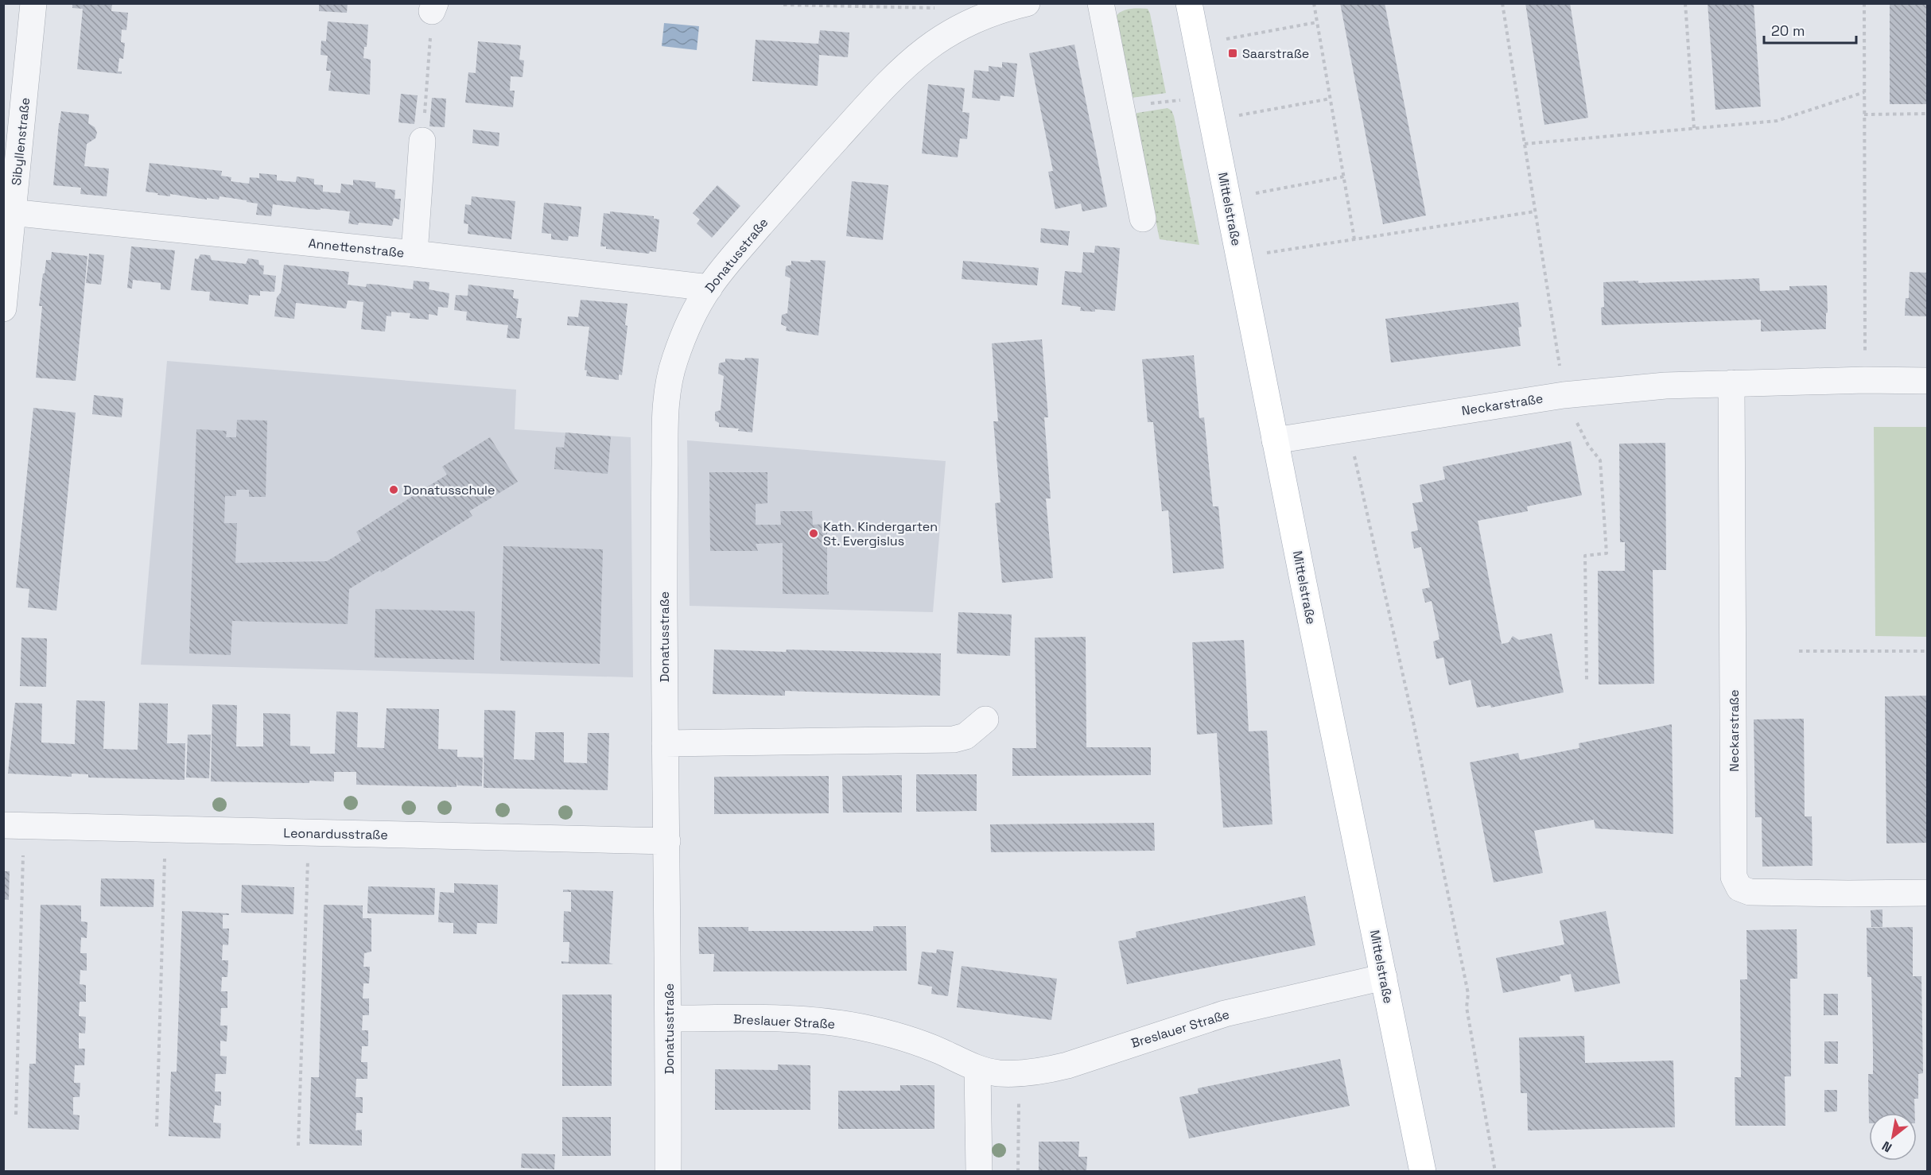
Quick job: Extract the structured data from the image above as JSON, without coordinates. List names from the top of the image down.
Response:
{
  "streets": {
    "main road": ["Mittelstraße"],
    "street": [
      "Sibyllenstraße",
      "Annettenstraße",
      "Donatusstraße",
      "Neckarstraße",
      "Leonardusstraße",
      "Breslauer Straße"
    ]
  },
  "crossings": [
    ["Sibyllenstraße", "Annettenstraße"],
    ["Mittelstraße", "Neckarstraße"],
    ["Mittelstraße", "Breslauer Straße"],
    ["Annettenstraße", "Donatusstraße"],
    ["Donatusstraße", "Leonardusstraße"],
    ["Donatusstraße", "Breslauer Straße"]
  ],
  "places": {
    "transit": ["Saarstraße"],
    "other": ["Donatusschule", "Kath. Kindergarten St. Evergislus"]
  },
  "scale_bar": "20 m",
  "north": "bottom left"
}
